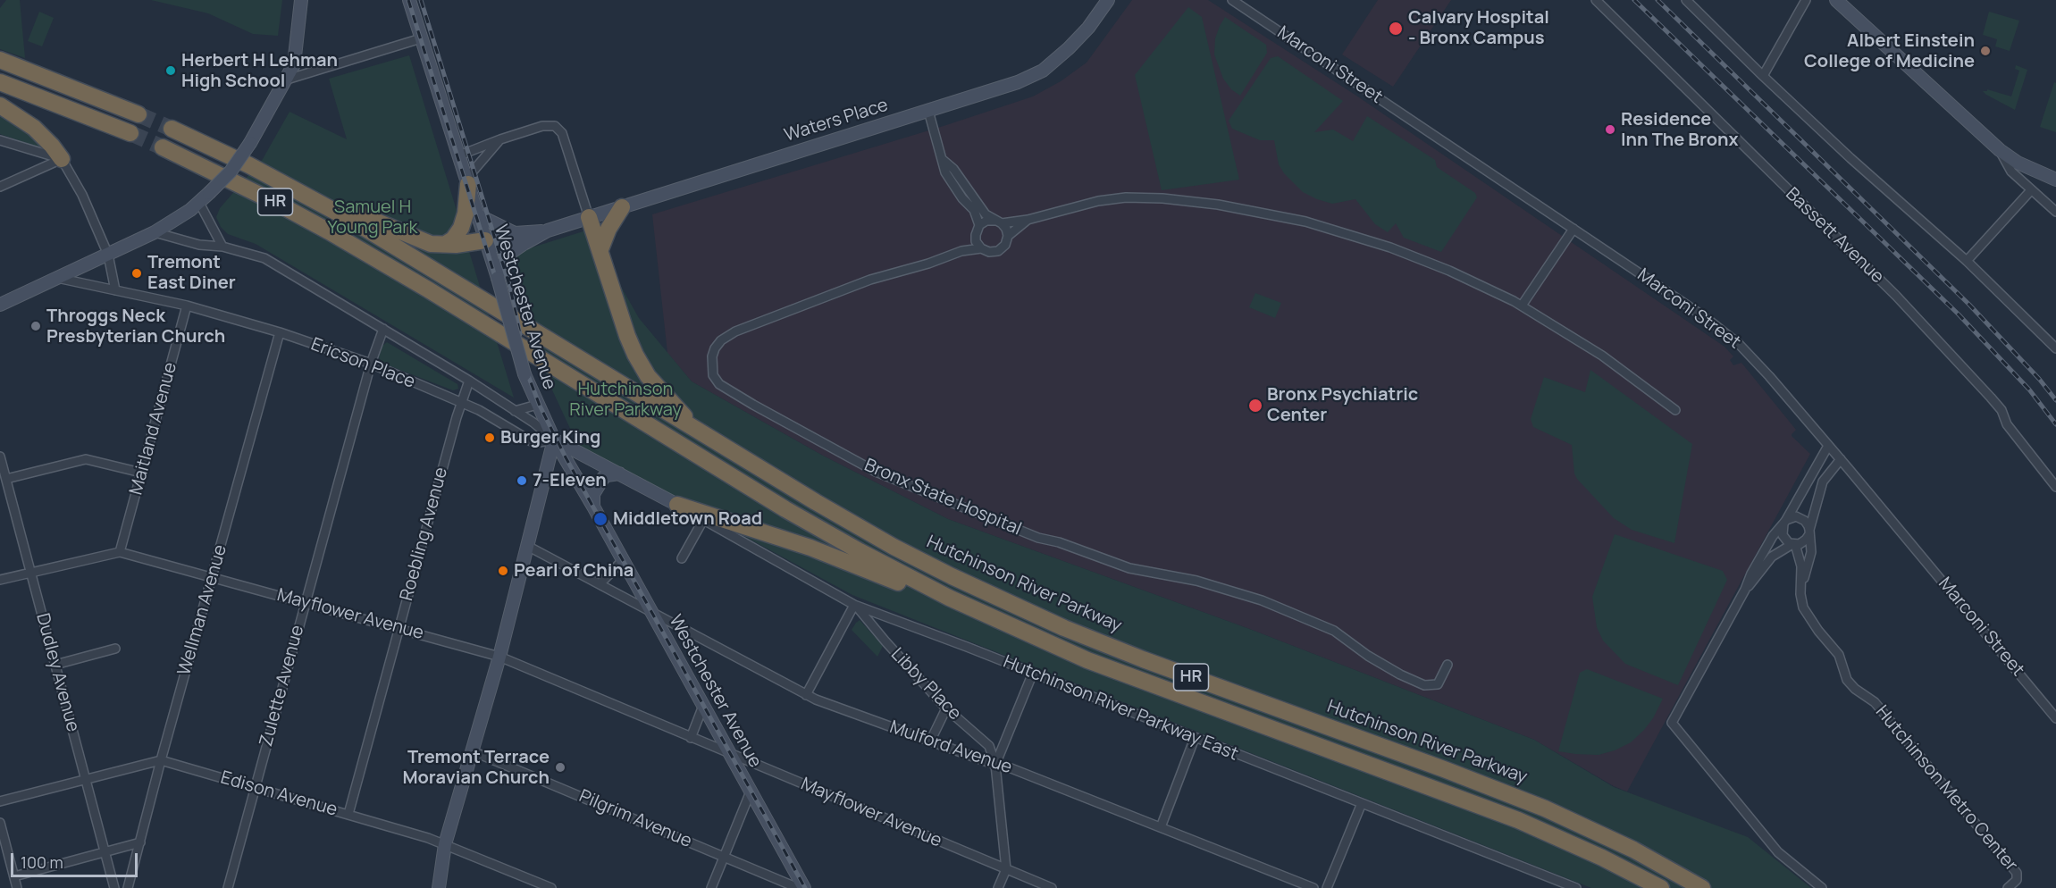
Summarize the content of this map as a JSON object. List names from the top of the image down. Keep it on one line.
{"streets":{"highway":["HR","Hutchinson River Parkway"],"main road":["Waters Place","Westchester Avenue"],"street":["Marconi Street","Bassett Avenue","Ericson Place","Maitland Avenue","Bronx State Hospital","Roebling Avenue","Wellman Avenue","Mayflower Avenue","Dudley Avenue","Libby Place","Zulette Avenue","Hutchinson River Parkway East","Mulford Avenue","Hutchinson Metro Center","Edison Avenue","Pilgrim Avenue"]},"crossings":[["Marconi Street","Hutchinson Metro Center"],["Waters Place","Westchester Avenue"],["Westchester Avenue","Ericson Place"],["Westchester Avenue","Mayflower Avenue"],["Westchester Avenue","Mulford Avenue"],["Ericson Place","Maitland Avenue"],["Ericson Place","Roebling Avenue"],["Ericson Place","Wellman Avenue"],["Ericson Place","Zulette Avenue"],["Maitland Avenue","Mayflower Avenue"],["Roebling Avenue","Mayflower Avenue"],["Roebling Avenue","Edison Avenue"],["Wellman Avenue","Mayflower Avenue"],["Wellman Avenue","Edison Avenue"],["Mayflower Avenue","Dudley Avenue"],["Mayflower Avenue","Zulette Avenue"],["Libby Place","Hutchinson River Parkway East"],["Libby Place","Mulford Avenue"],["Zulette Avenue","Edison Avenue"]],"parks":["Samuel H Young Park","Hutchinson River Parkway"],"places":["Calvary Hospital - Bronx Campus","Albert Einstein College of Medicine","Herbert H Lehman High School","Residence Inn The Bronx","Tremont East Diner","Throggs Neck Presbyterian Church","Bronx Psychiatric Center","Burger King","7-Eleven","Middletown Road","Pearl of China","Tremont Terrace Moravian Church"],"scale_bar":"100 m"}
